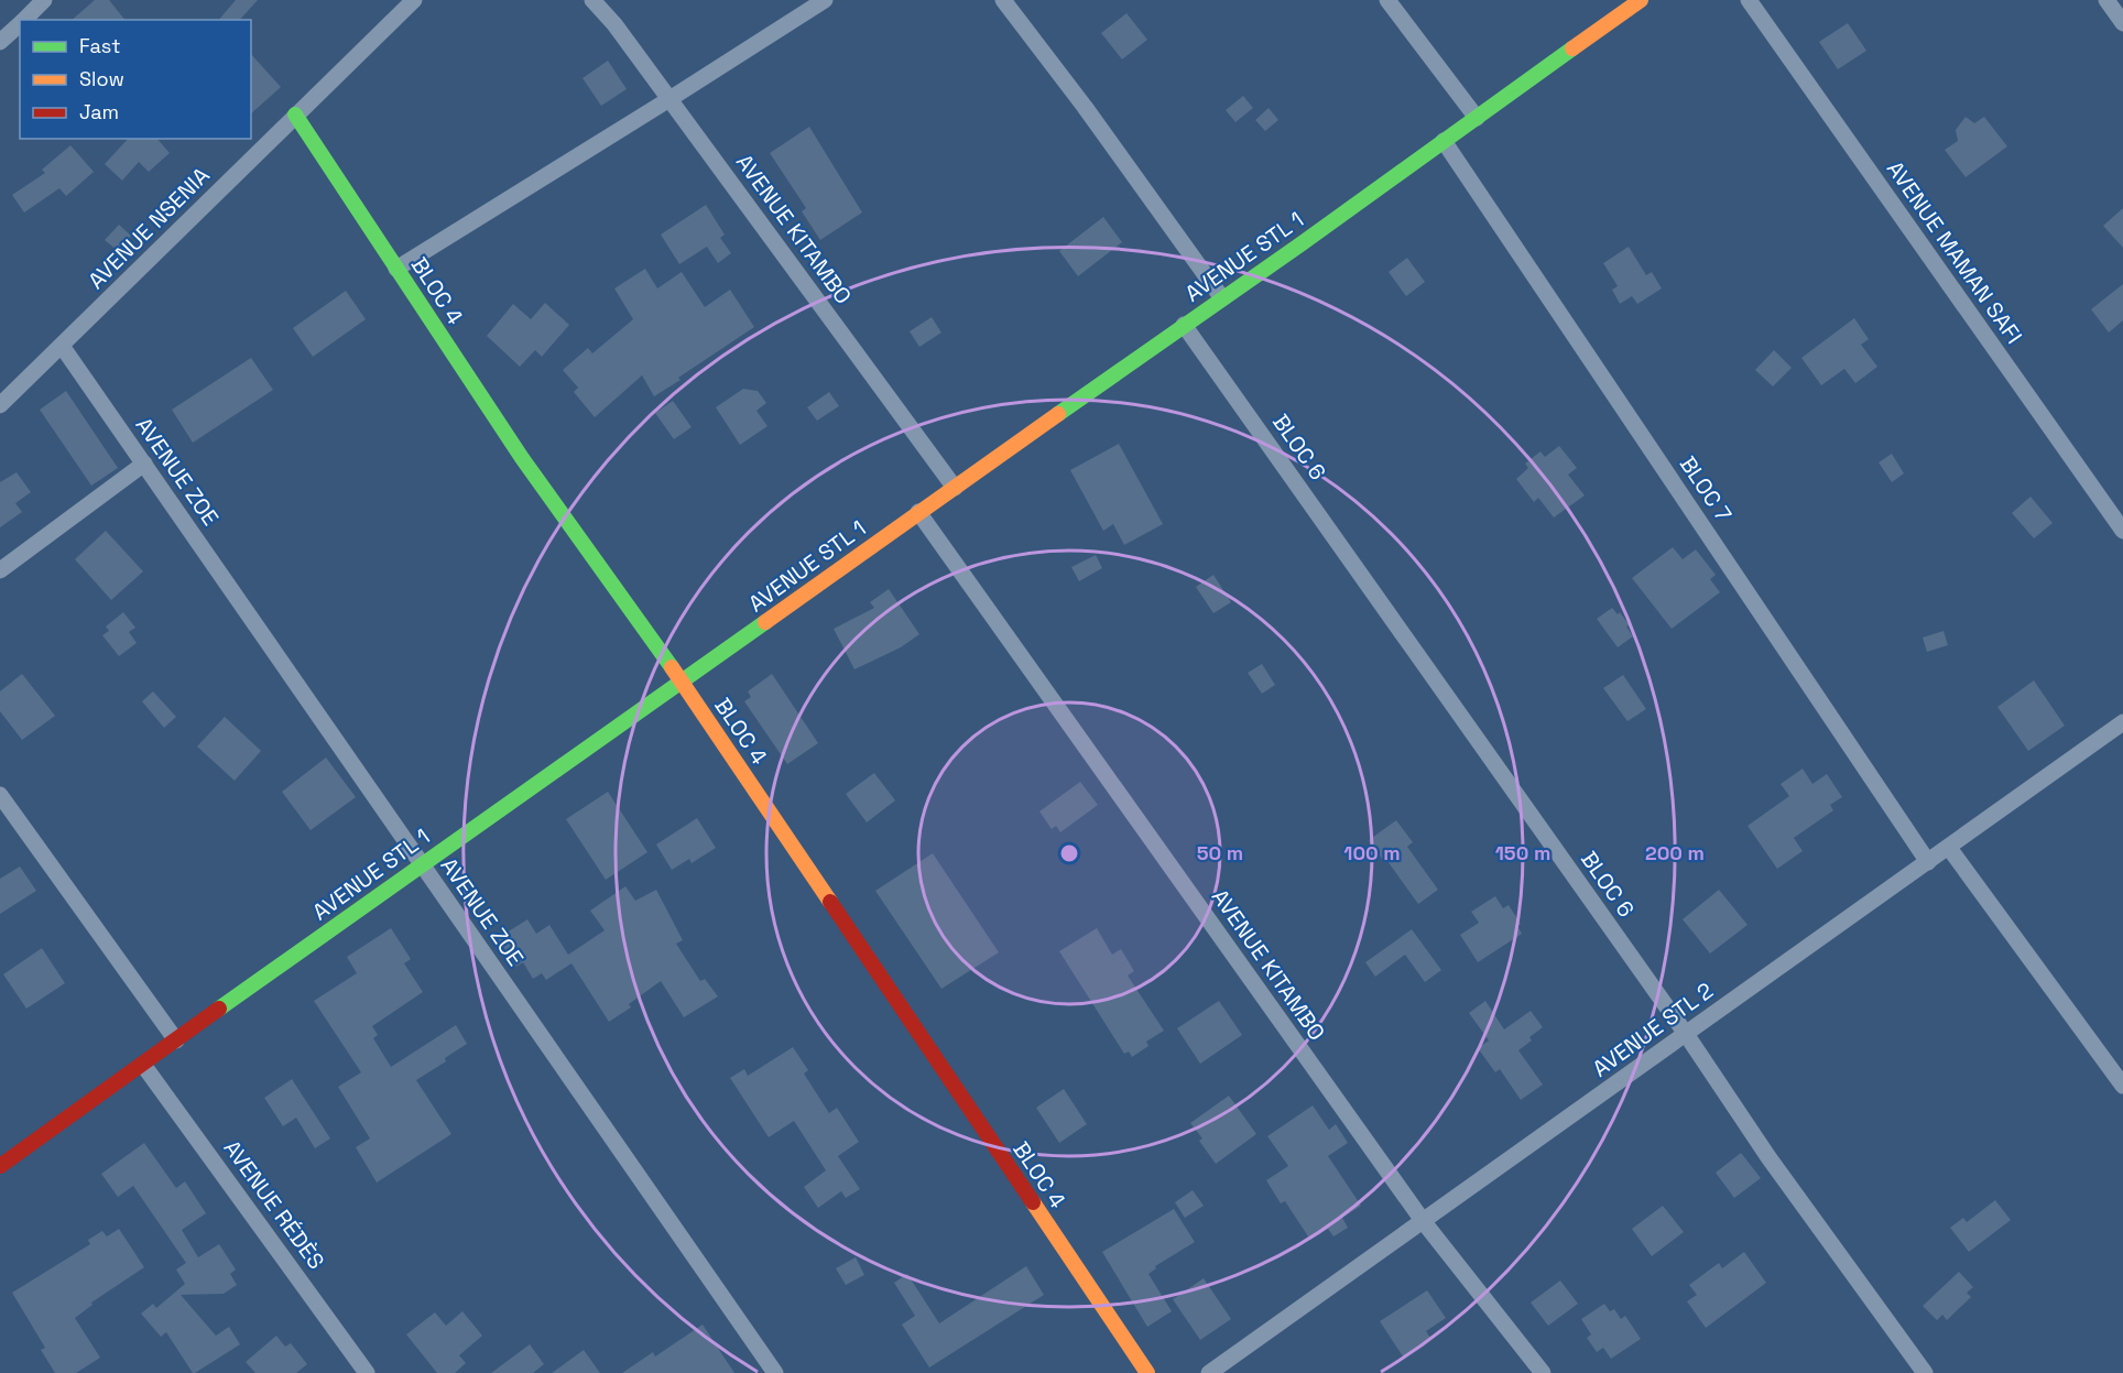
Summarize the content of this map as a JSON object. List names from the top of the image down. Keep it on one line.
{"streets":{"street":["AVENUE NSENIA","AVENUE KITAMBO","AVENUE MAMAN SAFI","AVENUE STL 1","BLOC 4","BLOC 6","AVENUE ZOE","BLOC 7","AVENUE STL 2","AVENUE RÉDÈS"]},"crossings":[["AVENUE NSENIA","BLOC 4"],["AVENUE NSENIA","AVENUE ZOE"],["AVENUE KITAMBO","AVENUE STL 1"],["AVENUE KITAMBO","AVENUE STL 2"],["AVENUE STL 1","BLOC 4"],["AVENUE STL 1","BLOC 6"],["AVENUE STL 1","AVENUE ZOE"],["AVENUE STL 1","BLOC 7"],["AVENUE STL 1","AVENUE RÉDÈS"],["BLOC 6","AVENUE STL 2"],["BLOC 7","AVENUE STL 2"]],"legend":["Fast","Slow","Jam"],"rings":["50 m","100 m","150 m","200 m"]}
